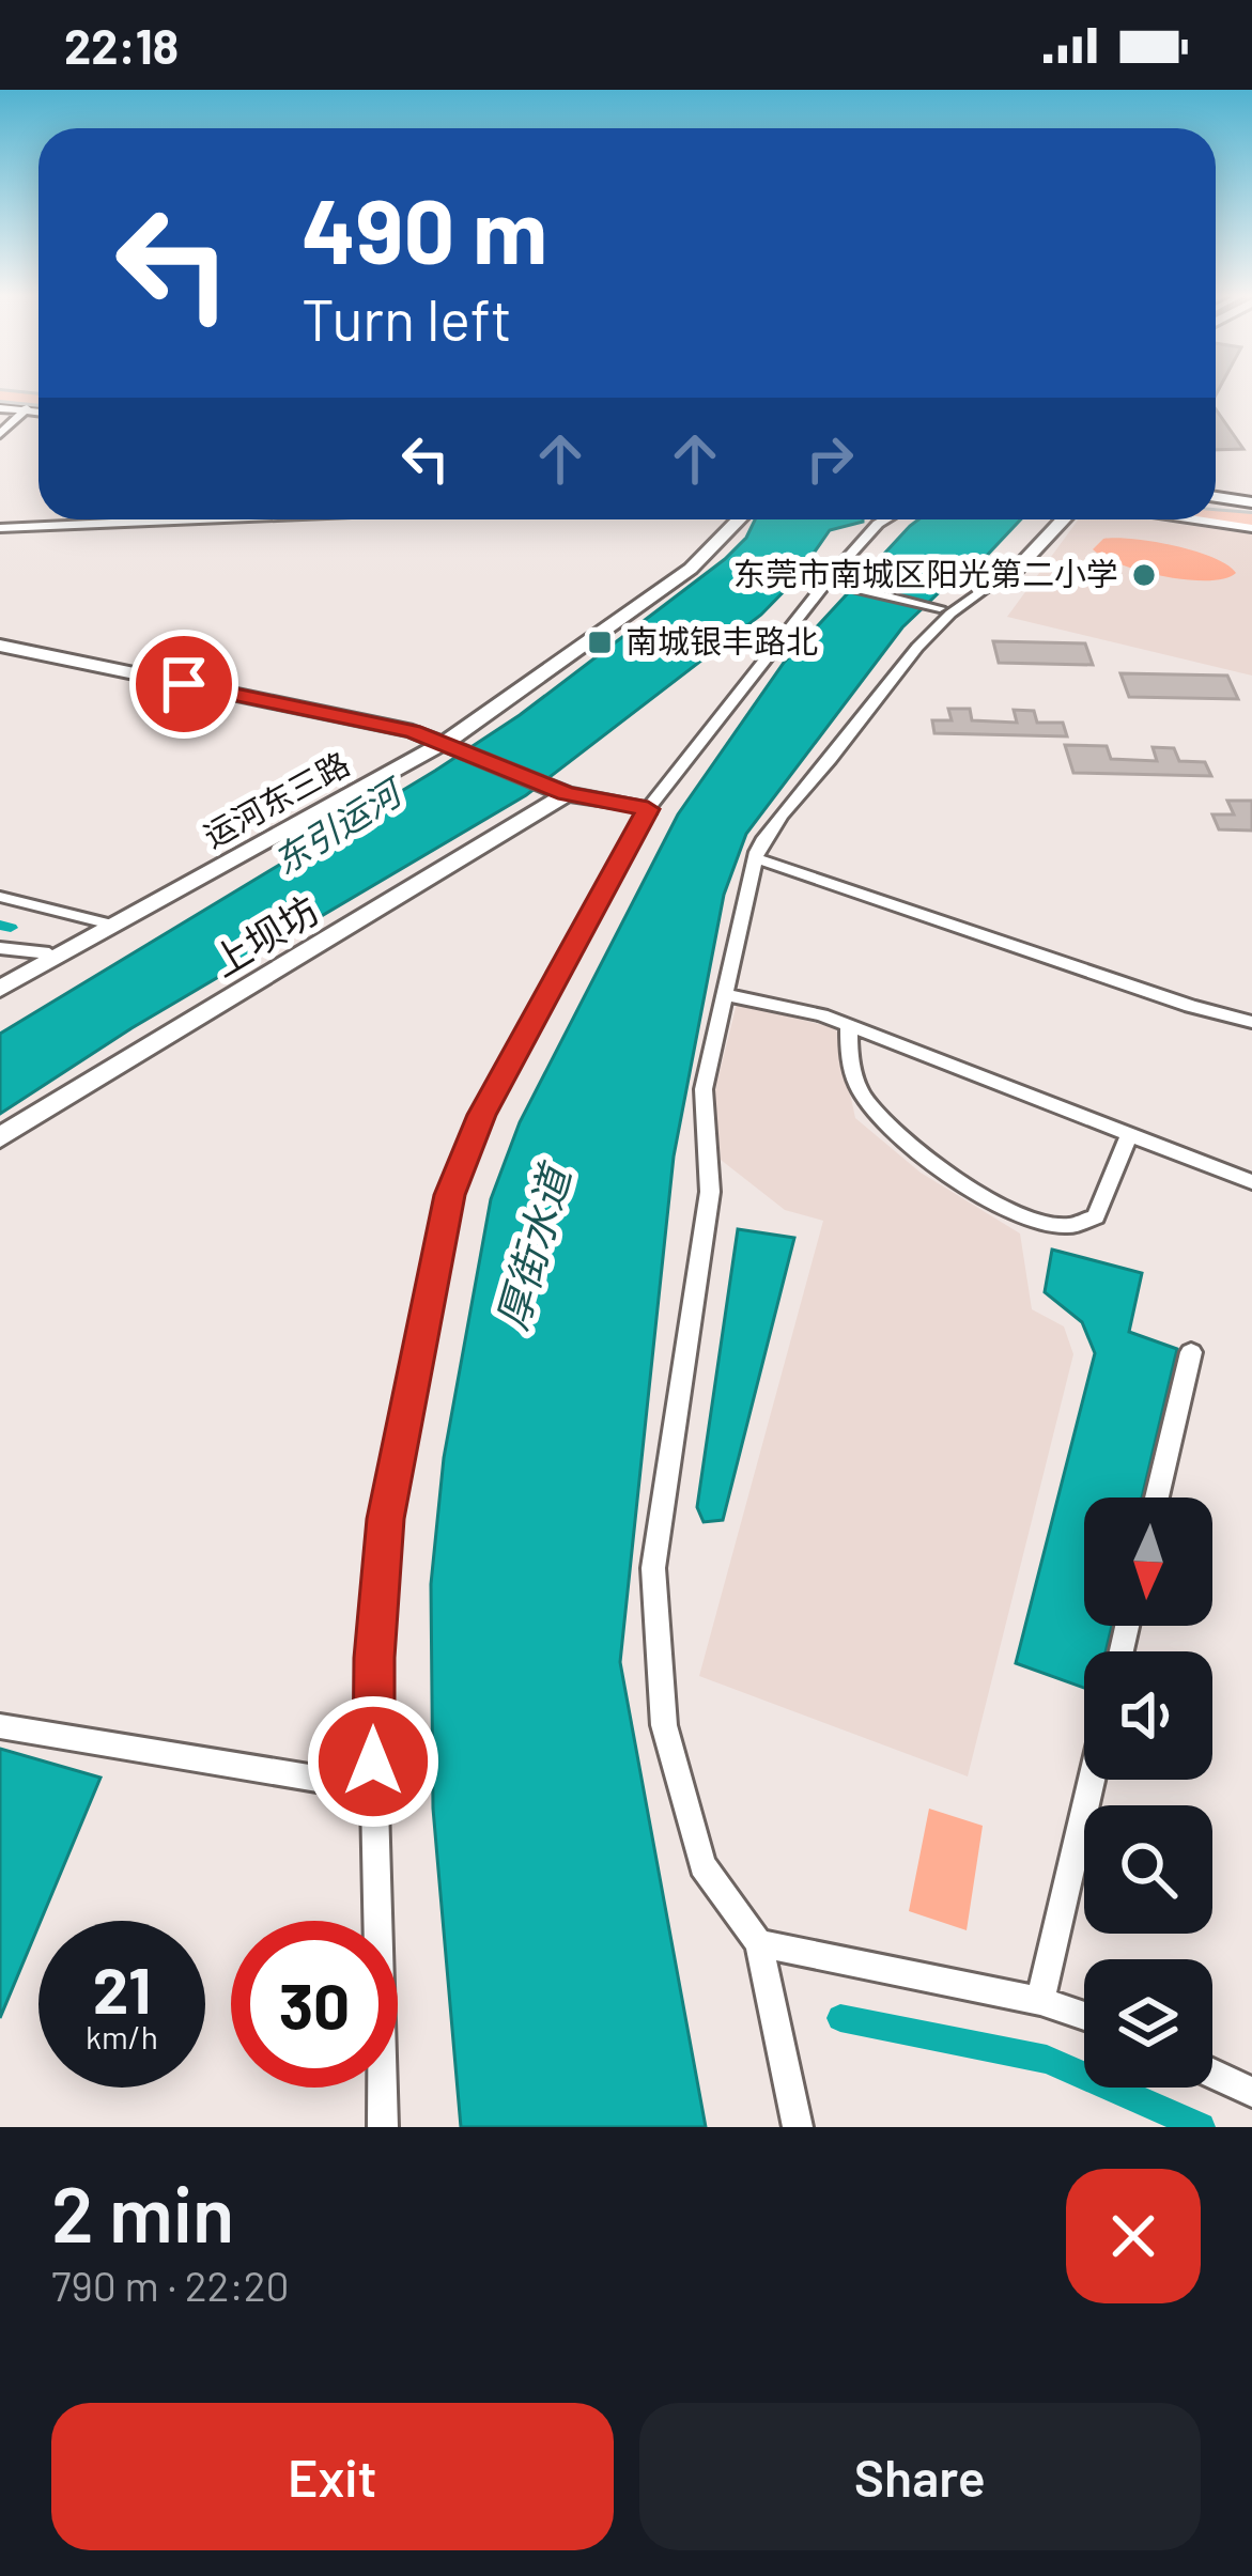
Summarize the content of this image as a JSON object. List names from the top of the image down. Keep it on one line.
{"streets":{"street":["运河东三路","上坝坊"]},"water":["东引运河","厚街水道"],"places":{"other":["东莞市南城区阳光第二小学"],"transit":["南城银丰路北"]},"north":"bottom","page":{"status":"22:18","turn":["490 m","Turn left"],"speed":"21 km/h","limit":"30","heading":["2 min","790 m · 22:20"],"buttons":["Exit","Share"]}}
